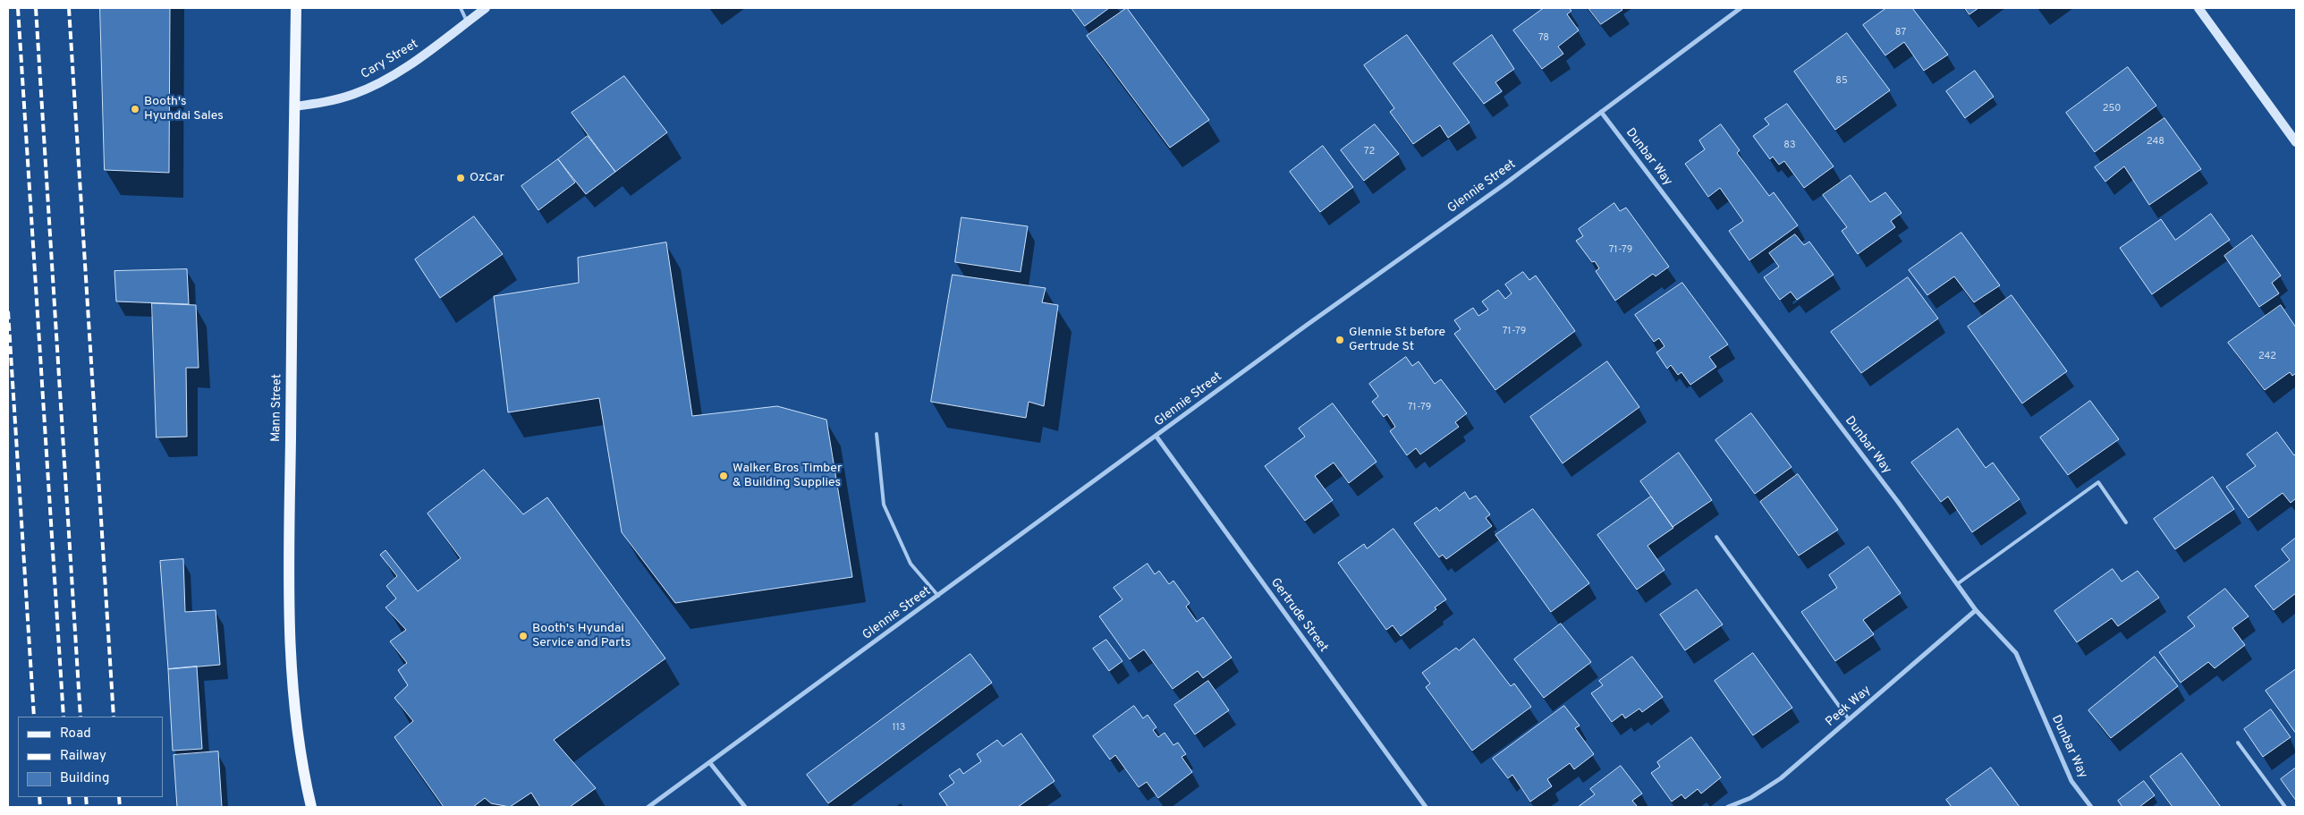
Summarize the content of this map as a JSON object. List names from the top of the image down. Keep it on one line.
{"streets":{"main road":["Mann Street"],"street":["Cary Street","Dunbar Way","Glennie Street","Gertrude Street","Peek Way"]},"crossings":[["Cary Street","Mann Street"],["Dunbar Way","Glennie Street"],["Dunbar Way","Peek Way"],["Glennie Street","Gertrude Street"]],"places":["Booth's Hyundai Sales","OzCar","Glennie St before Gertrude St","Walker Bros Timber & Building Supplies","Booth's Hyundai Service and Parts"],"house_numbers":["87","78","85","250","248","83","72","71-79","71-79","242","71-79","113"],"legend":["Road","Railway","Building"]}
